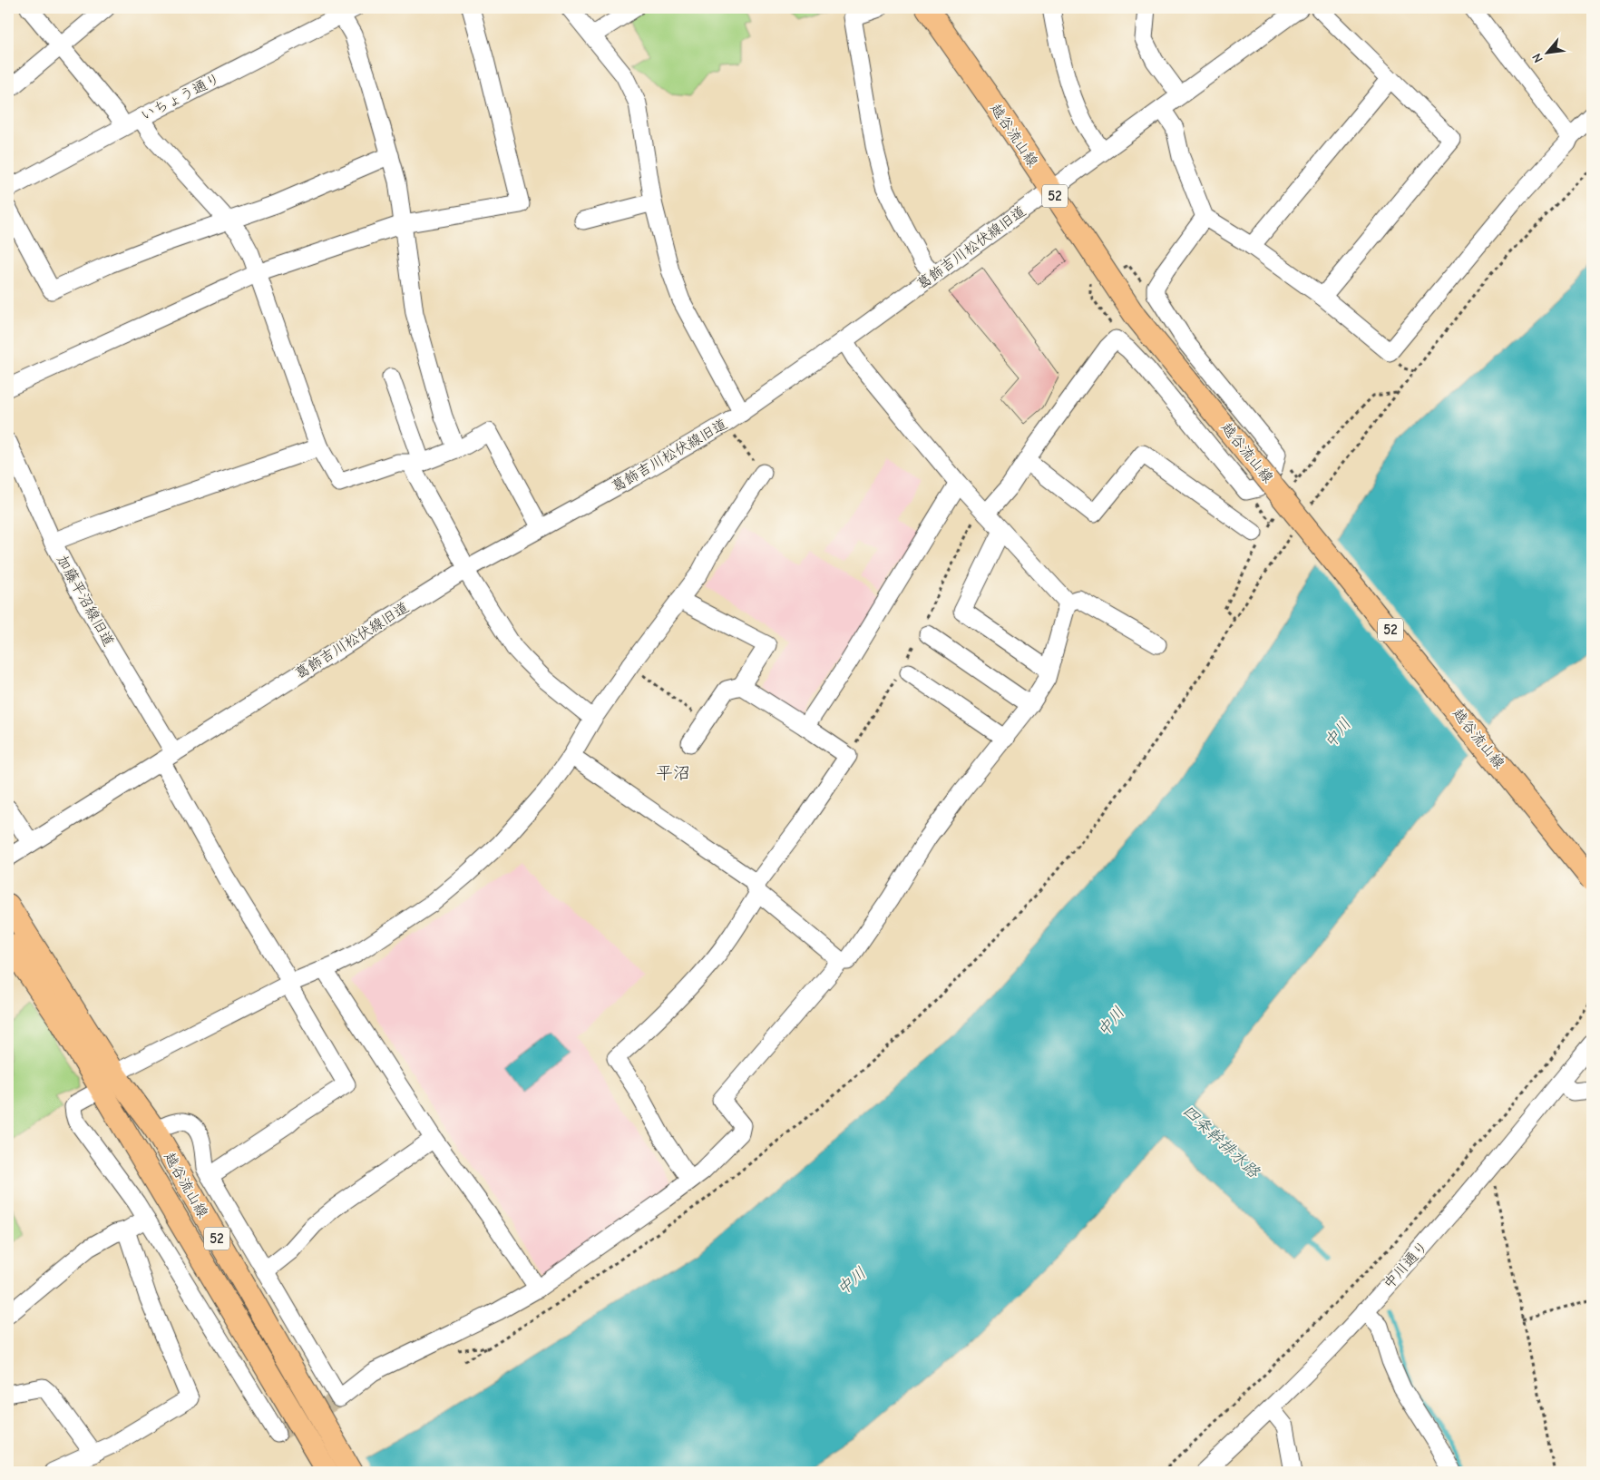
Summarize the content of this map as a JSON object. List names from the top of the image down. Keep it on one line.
{"streets":{"main road":["越谷流山線","52"],"street":["いちょう通り","葛飾吉川松伏線旧道","加藤平沼線旧道","中川通り"]},"crossings":[["越谷流山線","葛飾吉川松伏線旧道"],["葛飾吉川松伏線旧道","加藤平沼線旧道"]],"districts":["平沼"],"water":["中川","四条幹排水路"],"north":"bottom left"}
